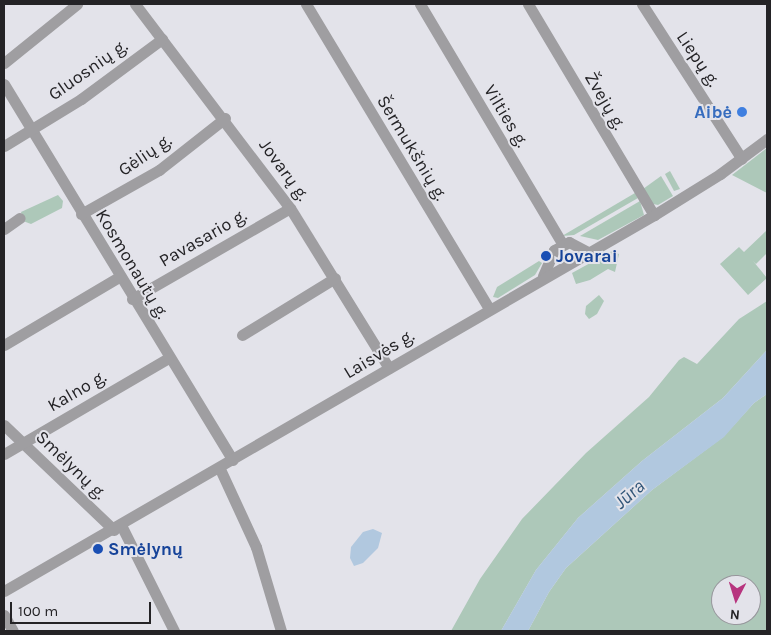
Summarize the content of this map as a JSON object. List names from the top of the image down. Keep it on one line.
{"streets":{"street":["Liepų g.","Gluosnių g.","Žvejų g.","Vilties g.","Šermukšnių g.","Gėlių g.","Jovarų g.","Pavasario g.","Kosmonautų g.","Laisvės g.","Kalno g.","Smėlynų g."]},"crossings":[["Liepų g.","Laisvės g."],["Gluosnių g.","Jovarų g."],["Gluosnių g.","Kosmonautų g."],["Žvejų g.","Laisvės g."],["Šermukšnių g.","Laisvės g."],["Gėlių g.","Jovarų g."],["Gėlių g.","Kosmonautų g."],["Jovarų g.","Pavasario g."],["Jovarų g.","Laisvės g."],["Pavasario g.","Kosmonautų g."],["Kosmonautų g.","Laisvės g."],["Kosmonautų g.","Kalno g."],["Laisvės g.","Smėlynų g."],["Kalno g.","Smėlynų g."]],"water":["Jūra"],"places":["Aibė","Jovarai","Smėlynų"],"scale_bar":"100 m","north":"bottom"}
